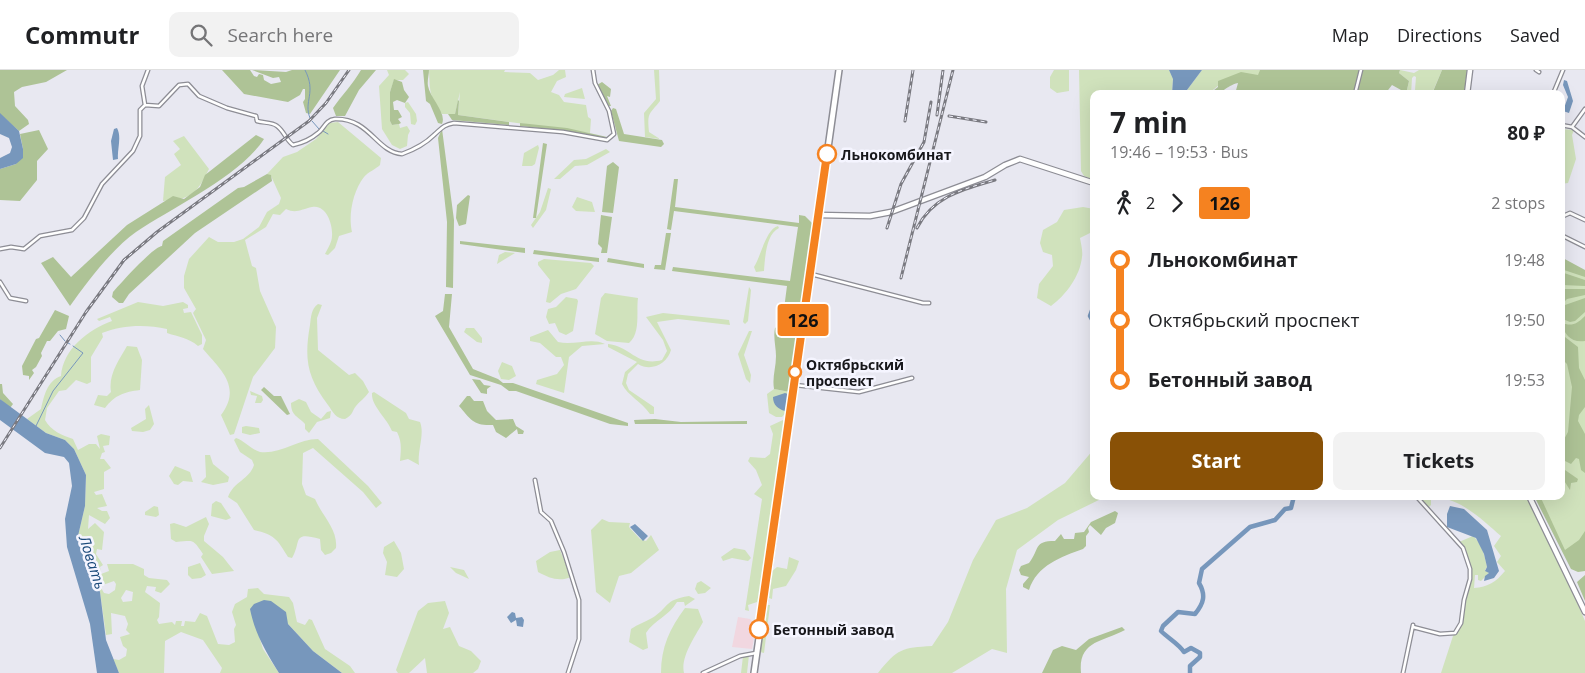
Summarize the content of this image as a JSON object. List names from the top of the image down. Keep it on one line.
{"water":["Ловать"],"places":["Льнокомбинат","Октябрьский проспект","Бетонный завод"],"lines":["bus line 126"],"page":{"header":"Commutr","search":"Search here","nav":["Map","Directions","Saved"],"on_map":"126","heading":["7 min","19:46 – 19:53 · Bus","80 ₽"],"legs":["2","126","2 stops"],"list":[{"name":"Льнокомбинат","value":"19:48"},{"name":"Октябрьский проспект","value":"19:50"},{"name":"Бетонный завод","value":"19:53"}],"buttons":["Start","Tickets"]}}
